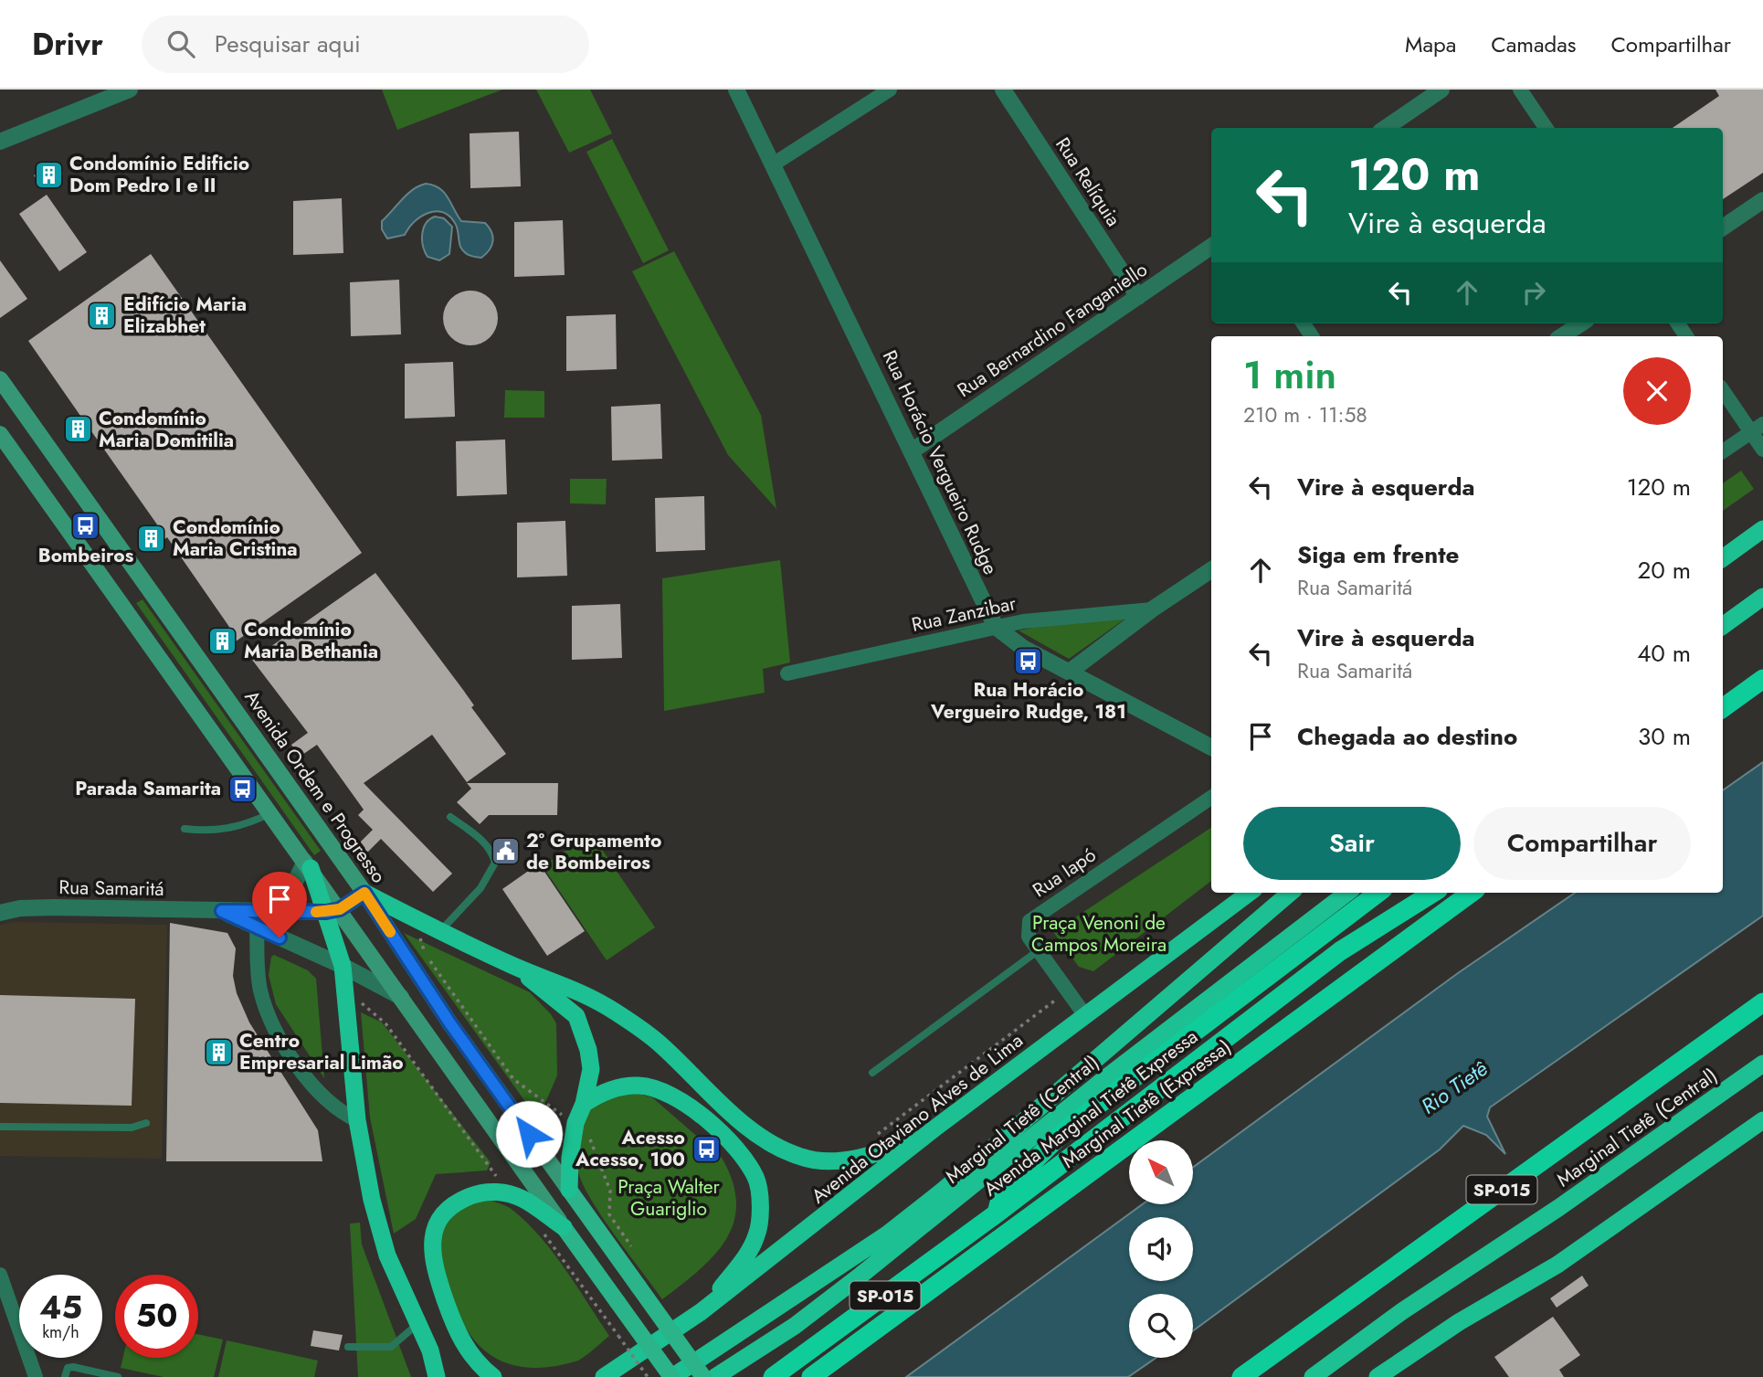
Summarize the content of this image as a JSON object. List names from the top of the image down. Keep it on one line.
{"streets":{"highway":["Marginal Tietê (Expressa)","Avenida Marginal Tietê Expressa","Avenida Otaviano Alves de Lima","Marginal Tietê (Central)","SP-015"],"main road":["Avenida Ordem e Progresso"],"street":["Rua Relíquia","Rua Bernardino Fanganiello","Rua Horácio Vergueiro Rudge","Rua Zanzibar","Rua Iapó","Rua Samaritá"]},"crossings":[["Rua Relíquia","Rua Bernardino Fanganiello"],["Rua Bernardino Fanganiello","Rua Horácio Vergueiro Rudge"],["Rua Horácio Vergueiro Rudge","Rua Zanzibar"],["Rua Iapó","Avenida Otaviano Alves de Lima"]],"water":["Rio Tietê"],"parks":["Praça Venoni de Campos Moreira","Praça Walter Guariglio"],"places":{"building":["Condomínio Edificio Dom Pedro I e II","Edifício Maria Elizabhet","Condomínio Maria Domitilia","Condomínio Maria Cristina","Condomínio Maria Bethania","Centro Empresarial Limão"],"bus stop":["Bombeiros","Rua Horácio Vergueiro Rudge, 181","Parada Samarita","Acesso Acesso, 100"],"public building":["2º Grupamento de Bombeiros"]},"north":"top left","page":{"header":"Drivr","search":"Pesquisar aqui","nav":["Mapa","Camadas","Compartilhar"],"turn":["120 m","Vire à esquerda"],"heading":["1 min","210 m · 11:58"],"list":[{"name":"Vire à esquerda","value":"120 m"},{"name":"Siga em frente","note":"Rua Samaritá","value":"20 m"},{"name":"Vire à esquerda","note":"Rua Samaritá","value":"40 m"},{"name":"Chegada ao destino","value":"30 m"}],"buttons":["Sair","Compartilhar"],"speed":"45 km/h","limit":"50"}}
